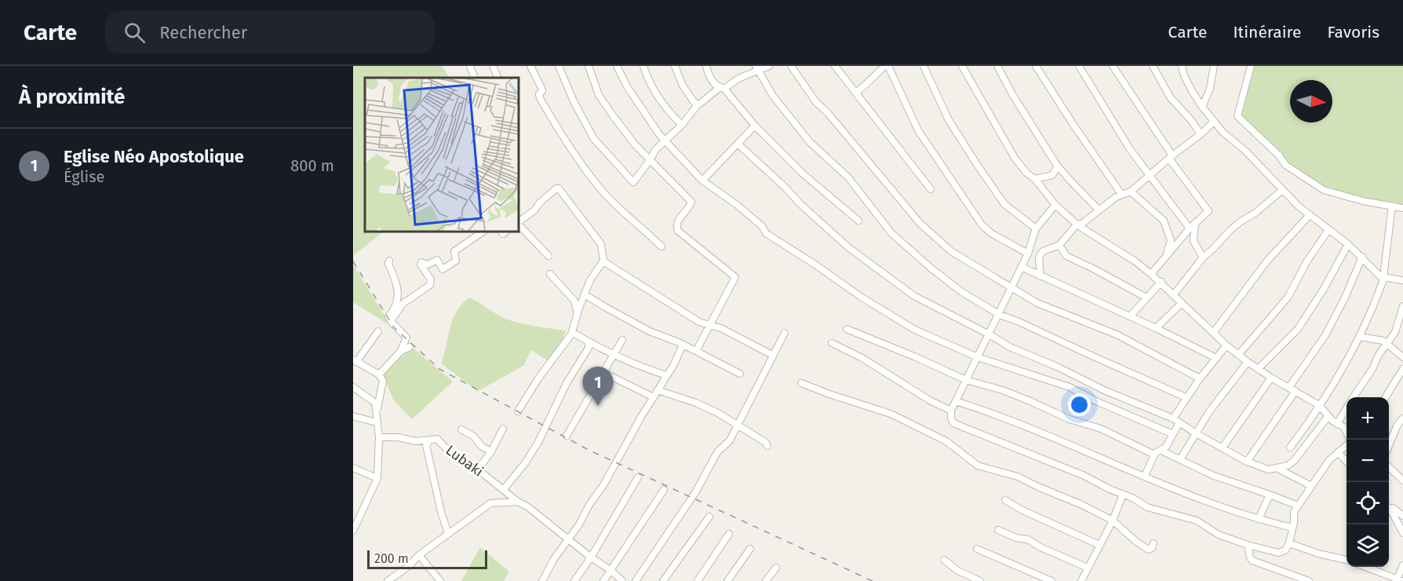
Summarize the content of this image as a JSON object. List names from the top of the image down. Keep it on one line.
{"streets":{"street":["Lubaki"]},"scale_bar":"200 m","north":"right","page":{"header":"Carte","search":"Rechercher","nav":["Carte","Itinéraire","Favoris"],"heading":"À proximité","list":[{"mark":"1","name":"Eglise Néo Apostolique","note":"Église","value":"800 m"}],"pins":"1","map_buttons":["+","−"],"scale":"200 m"}}
